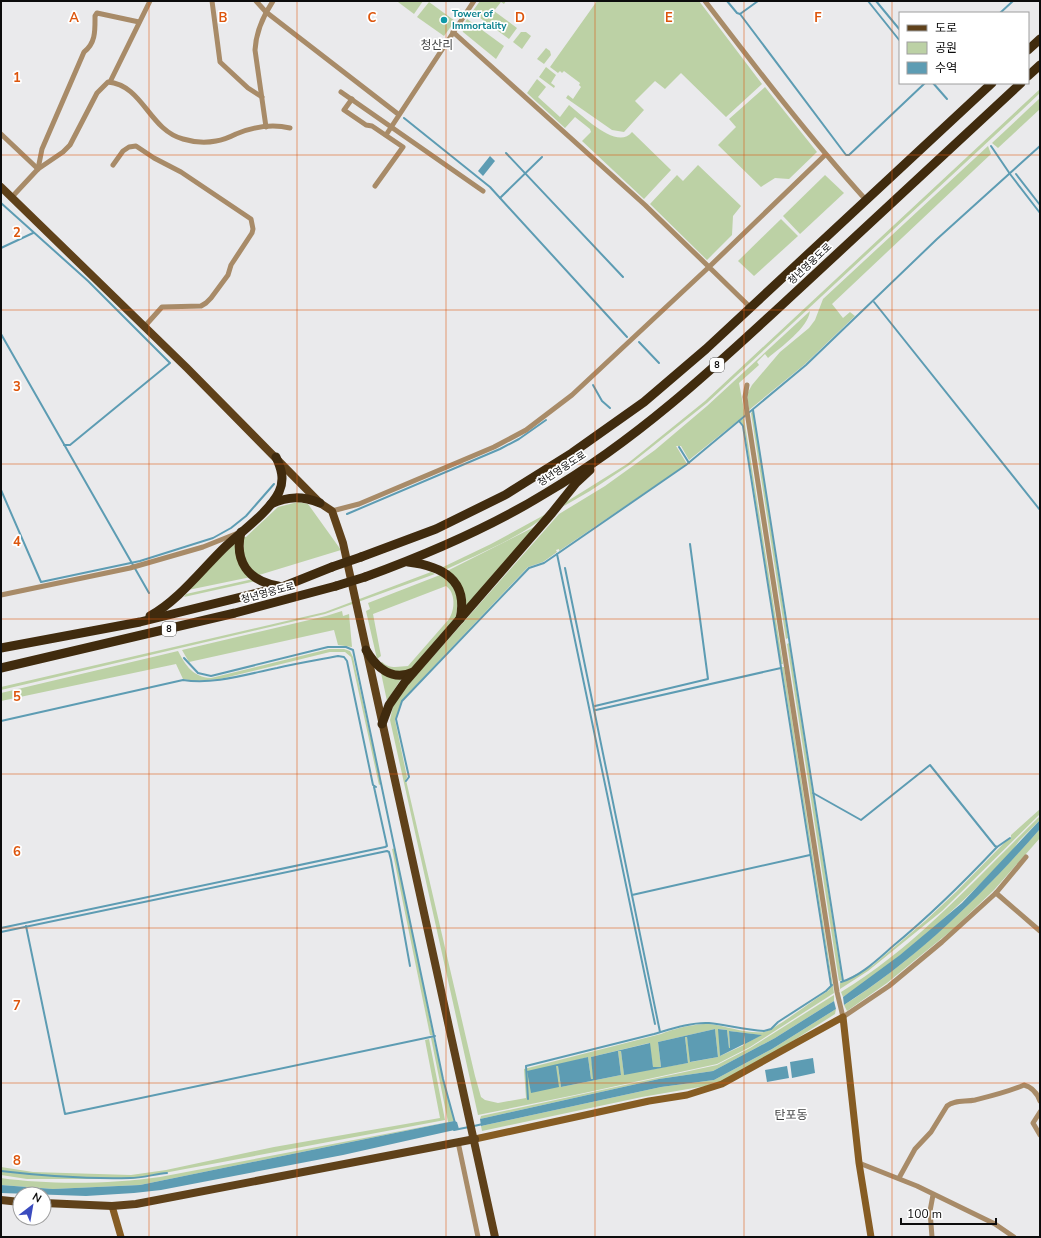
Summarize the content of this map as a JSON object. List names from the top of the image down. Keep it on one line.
{"streets":{"highway":["청년영웅도로","8"]},"districts":["청산리","탄포동"],"places":["Tower of Immortality"],"legend":["도로","공원","수역"],"scale_bar":"100 m","north":"top right","grid":{"columns":["A","B","C","D","E","F"],"rows":["1","2","3","4","5","6","7","8"]}}
